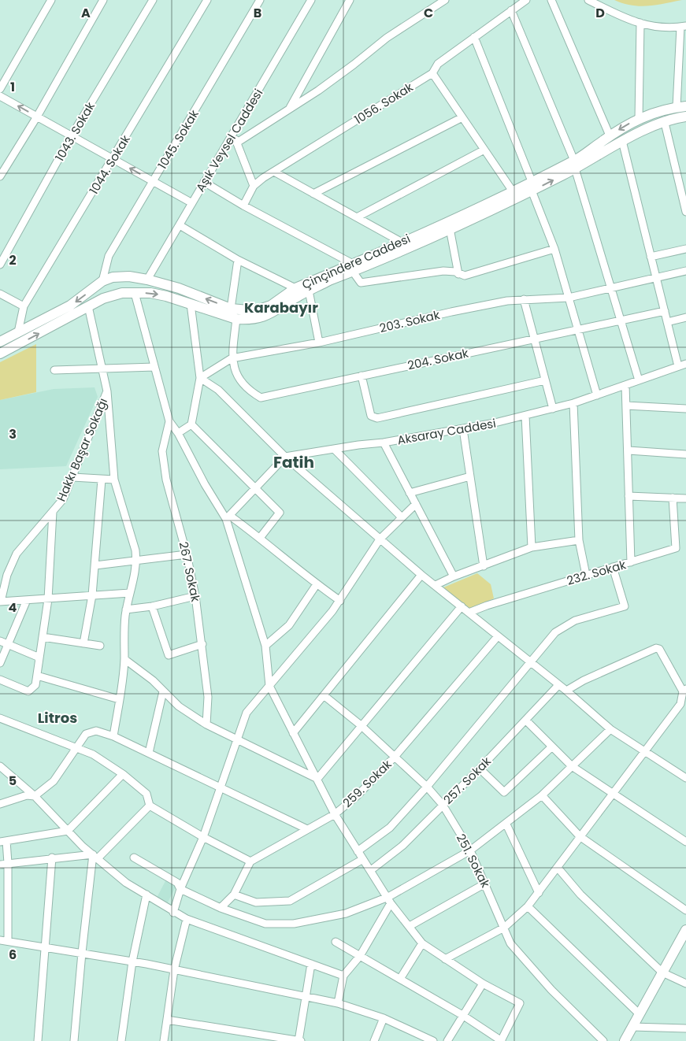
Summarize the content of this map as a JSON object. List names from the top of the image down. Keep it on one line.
{"streets":{"main road":["Çinçindere Caddesi"],"street":["1056. Sokak","1043. Sokak","1045. Sokak","Aşık Veysel Caddesi","1044. Sokak","203. Sokak","204. Sokak","Aksaray Caddesi","Hakkı Başar Sokağı","267. Sokak","232. Sokak","257. Sokak","259. Sokak","251. Sokak"]},"crossings":[["1045. Sokak","Çinçindere Caddesi"],["Aşık Veysel Caddesi","Çinçindere Caddesi"],["1044. Sokak","Çinçindere Caddesi"],["Çinçindere Caddesi","Hakkı Başar Sokağı"],["203. Sokak","204. Sokak"],["257. Sokak","251. Sokak"],["259. Sokak","251. Sokak"]],"districts":["Karabayır","Fatih","Litros"],"grid":{"columns":["A","B","C","D"],"rows":["1","2","3","4","5","6"]}}
